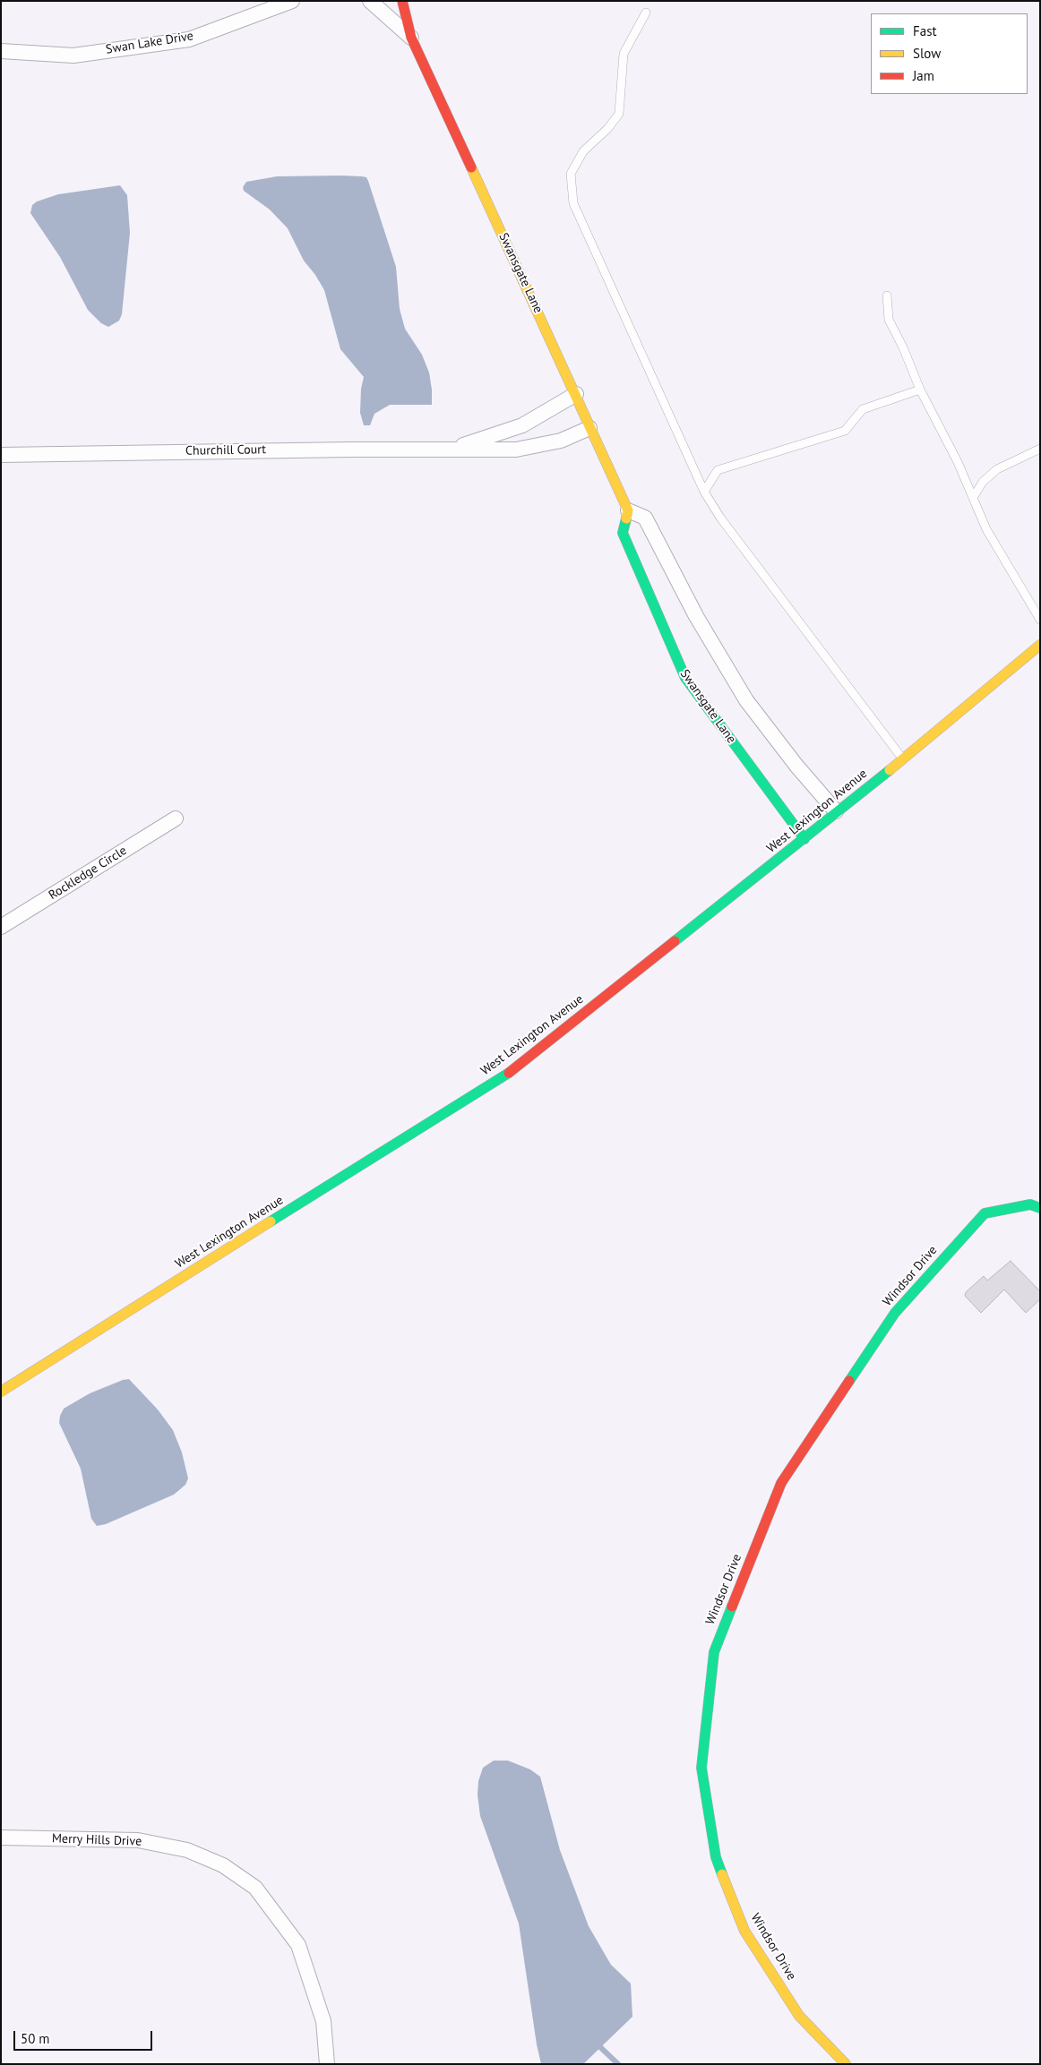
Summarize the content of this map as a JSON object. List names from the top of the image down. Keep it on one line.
{"streets":{"street":["Swan Lake Drive","Swansgate Lane","Churchill Court","West Lexington Avenue","Rockledge Circle","Windsor Drive","Merry Hills Drive"]},"crossings":[["Swansgate Lane","Churchill Court"],["Swansgate Lane","West Lexington Avenue"]],"legend":["Fast","Slow","Jam"],"scale_bar":"50 m"}
